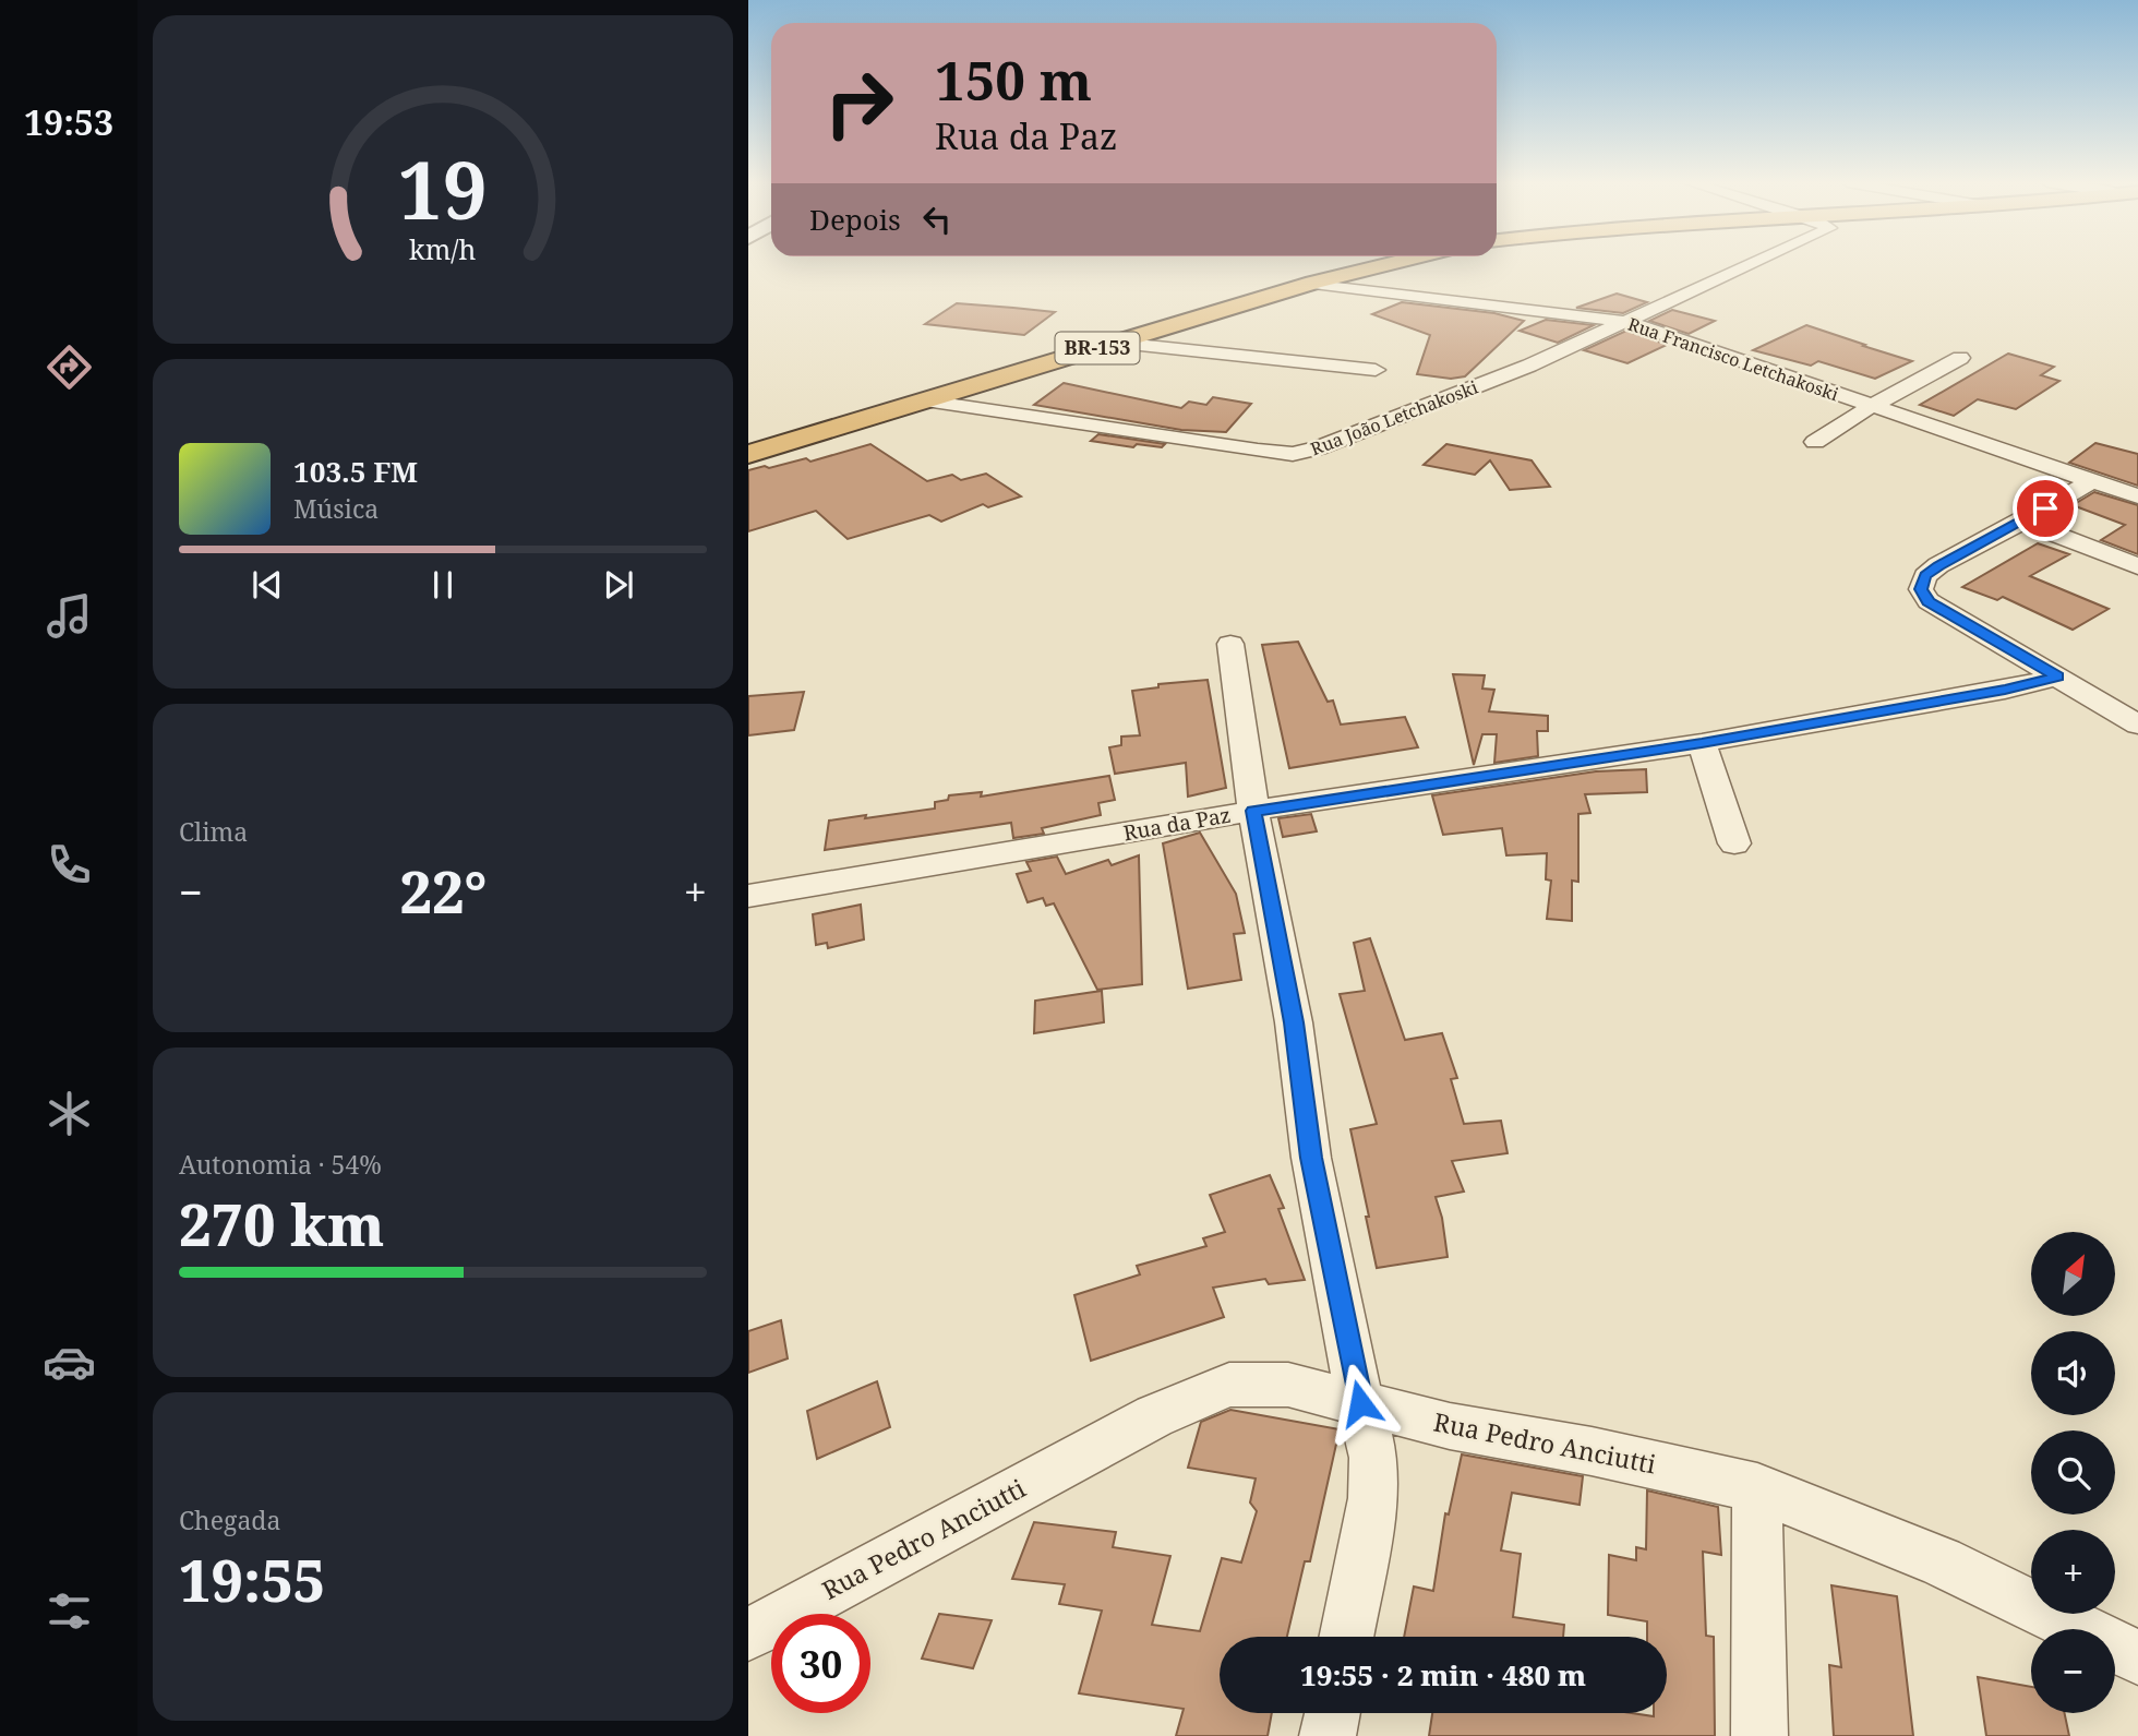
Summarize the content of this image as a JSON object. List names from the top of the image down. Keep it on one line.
{"streets":{"highway":["BR-153"],"street":["Rua Francisco Letchakoski","Rua João Letchakoski","Rua da Paz","Rua Pedro Anciutti"]},"crossings":[["BR-153","Rua Francisco Letchakoski"],["BR-153","Rua João Letchakoski"],["Rua Francisco Letchakoski","Rua João Letchakoski"]],"north":"top right","page":{"tabs":"19:53","turn":["150 m","Rua da Paz"],"then":"Depois","song":["103.5 FM","Música"],"tile":["Clima",["Autonomia · 54%","270 km"],["Chegada","19:55"]],"heat":["−","22°","+"],"map_buttons":["+","−"],"limit":"30","trip":"19:55 · 2 min · 480 m","gauge":["19","km/h"]}}
